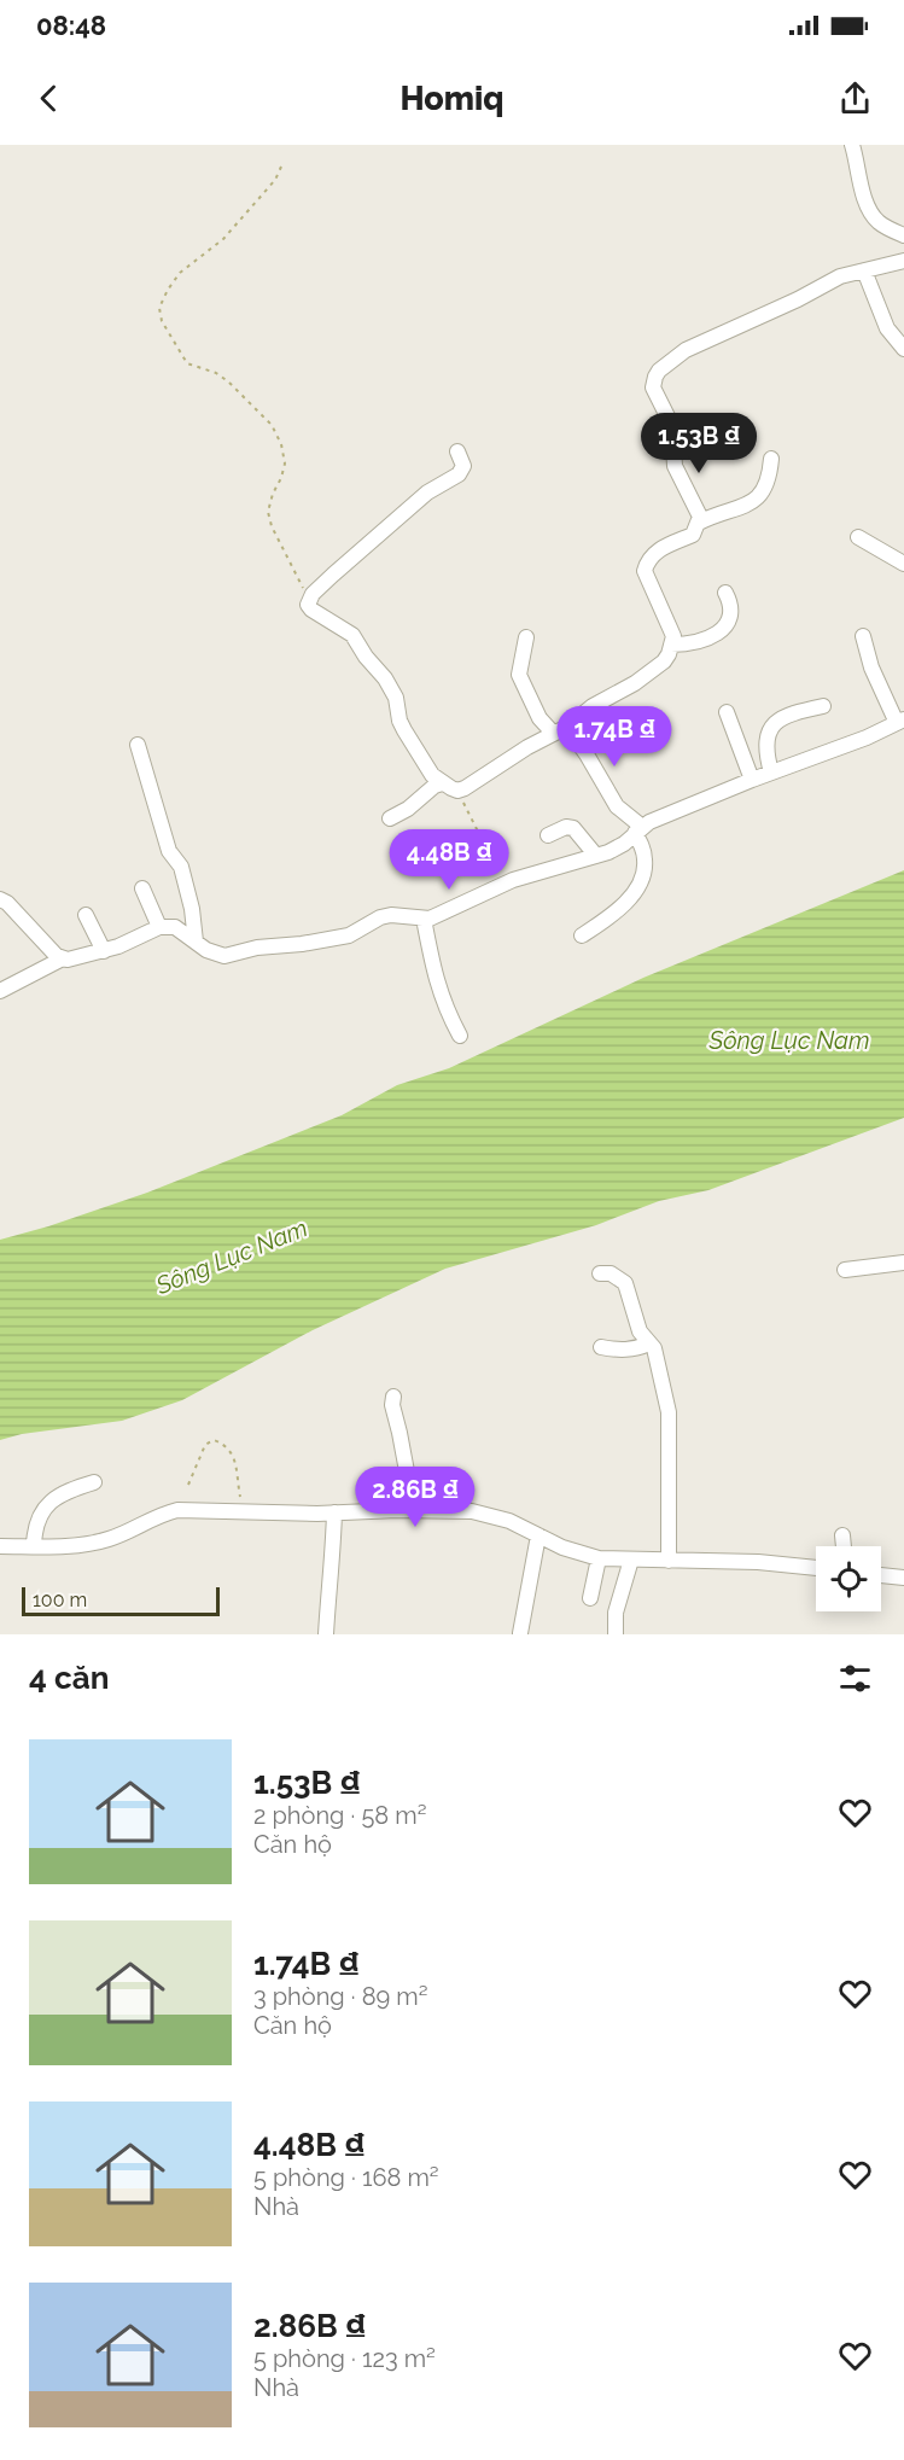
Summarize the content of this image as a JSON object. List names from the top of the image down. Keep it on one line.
{"water":["Sông Lục Nam"],"scale_bar":"100 m","page":{"status":"08:48","header":"Homiq","price":["1.53B ₫","1.74B ₫","4.48B ₫","2.86B ₫"],"scale":"100 m","heading":"4 căn","list":[{"name":"1.53B ₫","note":"2 phòng · 58 m² · Căn hộ"},{"name":"1.74B ₫","note":"3 phòng · 89 m² · Căn hộ"},{"name":"4.48B ₫","note":"5 phòng · 168 m² · Nhà"},{"name":"2.86B ₫","note":"5 phòng · 123 m² · Nhà"}]}}
